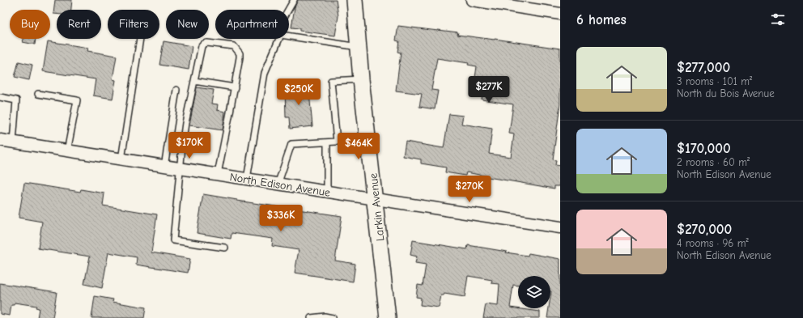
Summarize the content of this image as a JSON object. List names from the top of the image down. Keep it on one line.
{"streets":{"main road":["Larkin Avenue"],"street":["North Edison Avenue"]},"crossings":[["North Edison Avenue","Larkin Avenue"]],"page":{"heading":"6 homes","chip":["Buy","Rent","Filters","New","Apartment"],"list":[{"name":"$277,000","note":"3 rooms · 101 m² · North du Bois Avenue"},{"name":"$170,000","note":"2 rooms · 60 m² · North Edison Avenue"},{"name":"$270,000","note":"4 rooms · 96 m² · North Edison Avenue"}],"price":["$277K","$250K","$170K","$464K","$270K","$336K"]}}
